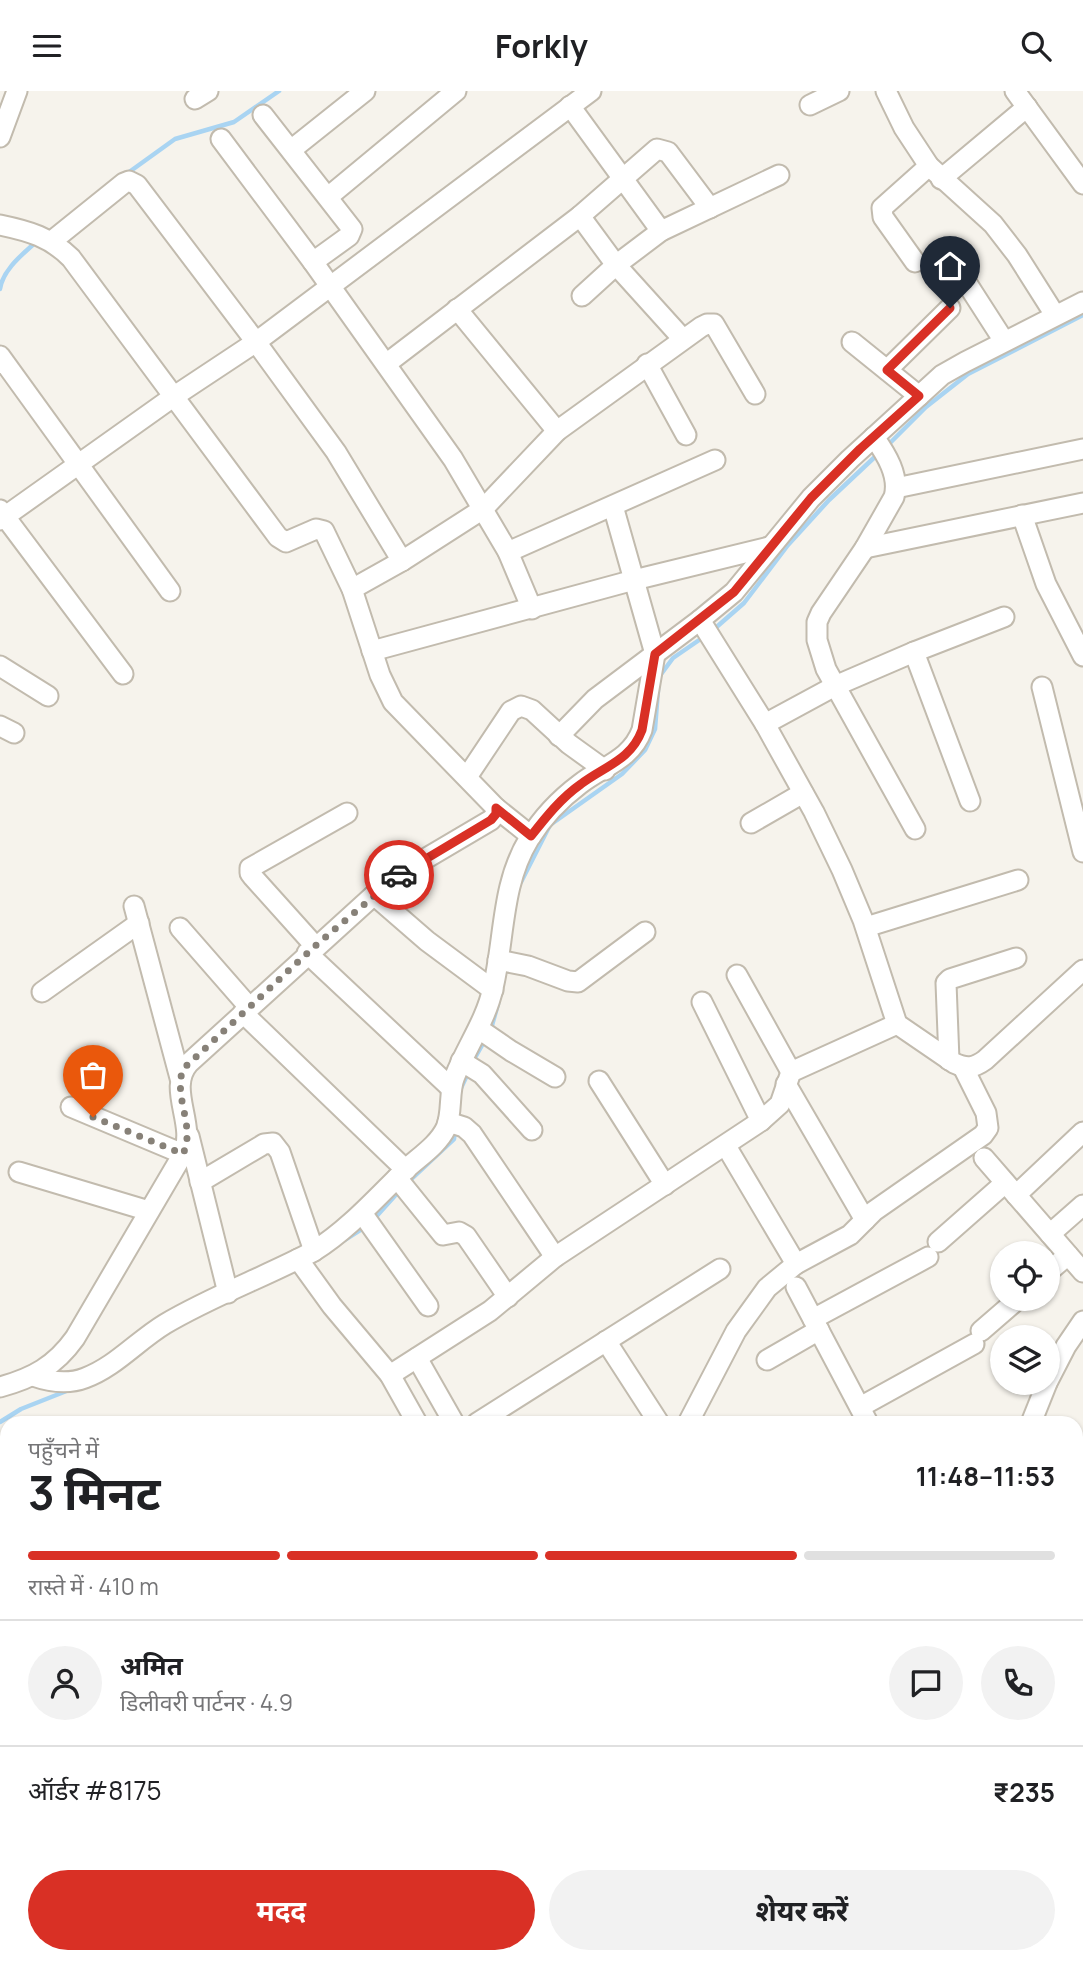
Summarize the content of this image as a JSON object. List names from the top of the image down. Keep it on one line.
{"page":{"header":"Forkly","heading":["3 मिनट","पहुँचने में","11:48–11:53"],"panel":["अमित","डिलीवरी पार्टनर · 4.9","ऑर्डर #8175","₹235"],"bar":"रास्ते में · 410 m","buttons":["मदद","शेयर करें"]}}
